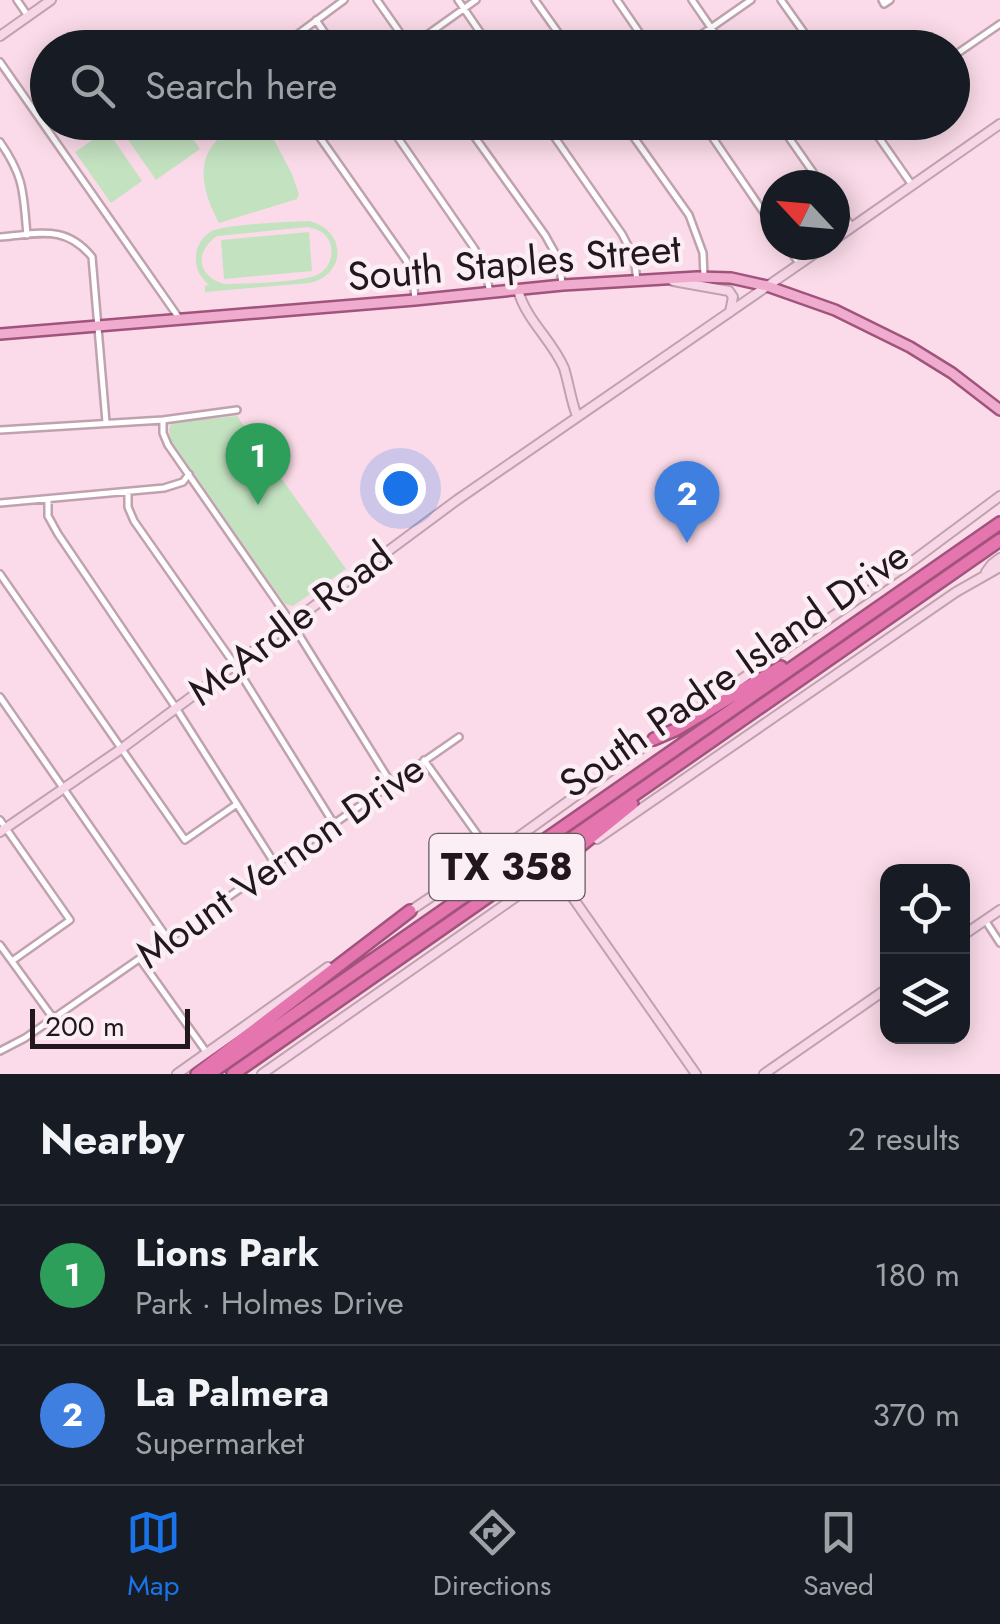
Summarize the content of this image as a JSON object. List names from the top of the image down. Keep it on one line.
{"streets":{"highway":["South Padre Island Drive","TX 358"],"main road":["South Staples Street","McArdle Road"],"street":["Mount Vernon Drive"]},"crossings":[["South Staples Street","McArdle Road"]],"scale_bar":"200 m","north":"top left","page":{"search":"Search here","pins":["1","2"],"scale":"200 m","heading":["Nearby","2 results"],"list":[{"mark":"1","name":"Lions Park","note":"Park · Holmes Drive","value":"180 m"},{"mark":"2","name":"La Palmera","note":"Supermarket","value":"370 m"}],"nav":["Map","Directions","Saved"]}}
